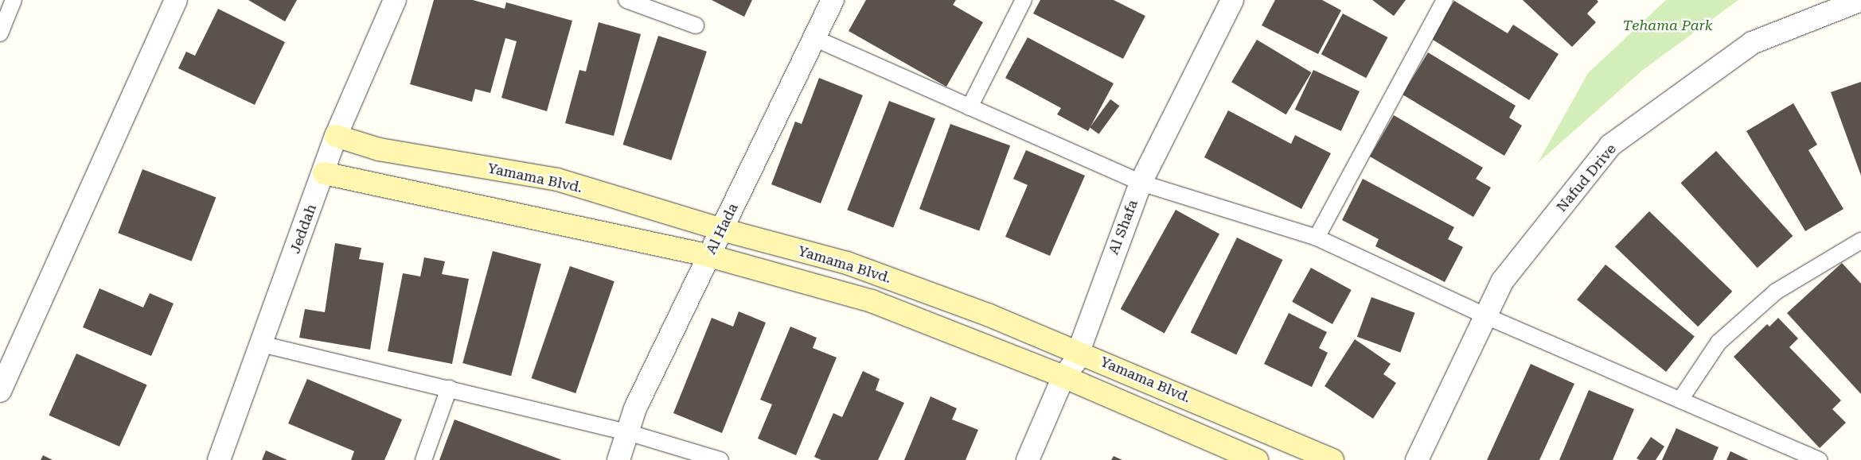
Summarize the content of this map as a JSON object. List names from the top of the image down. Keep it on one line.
{"streets":{"main road":["Yamama Blvd."],"street":["Nafud Drive","Al Shafa","Jeddah","Al Hada"]},"crossings":[["Yamama Blvd.","Al Shafa"],["Yamama Blvd.","Jeddah"],["Yamama Blvd.","Al Hada"]],"parks":["Tehama Park"]}
